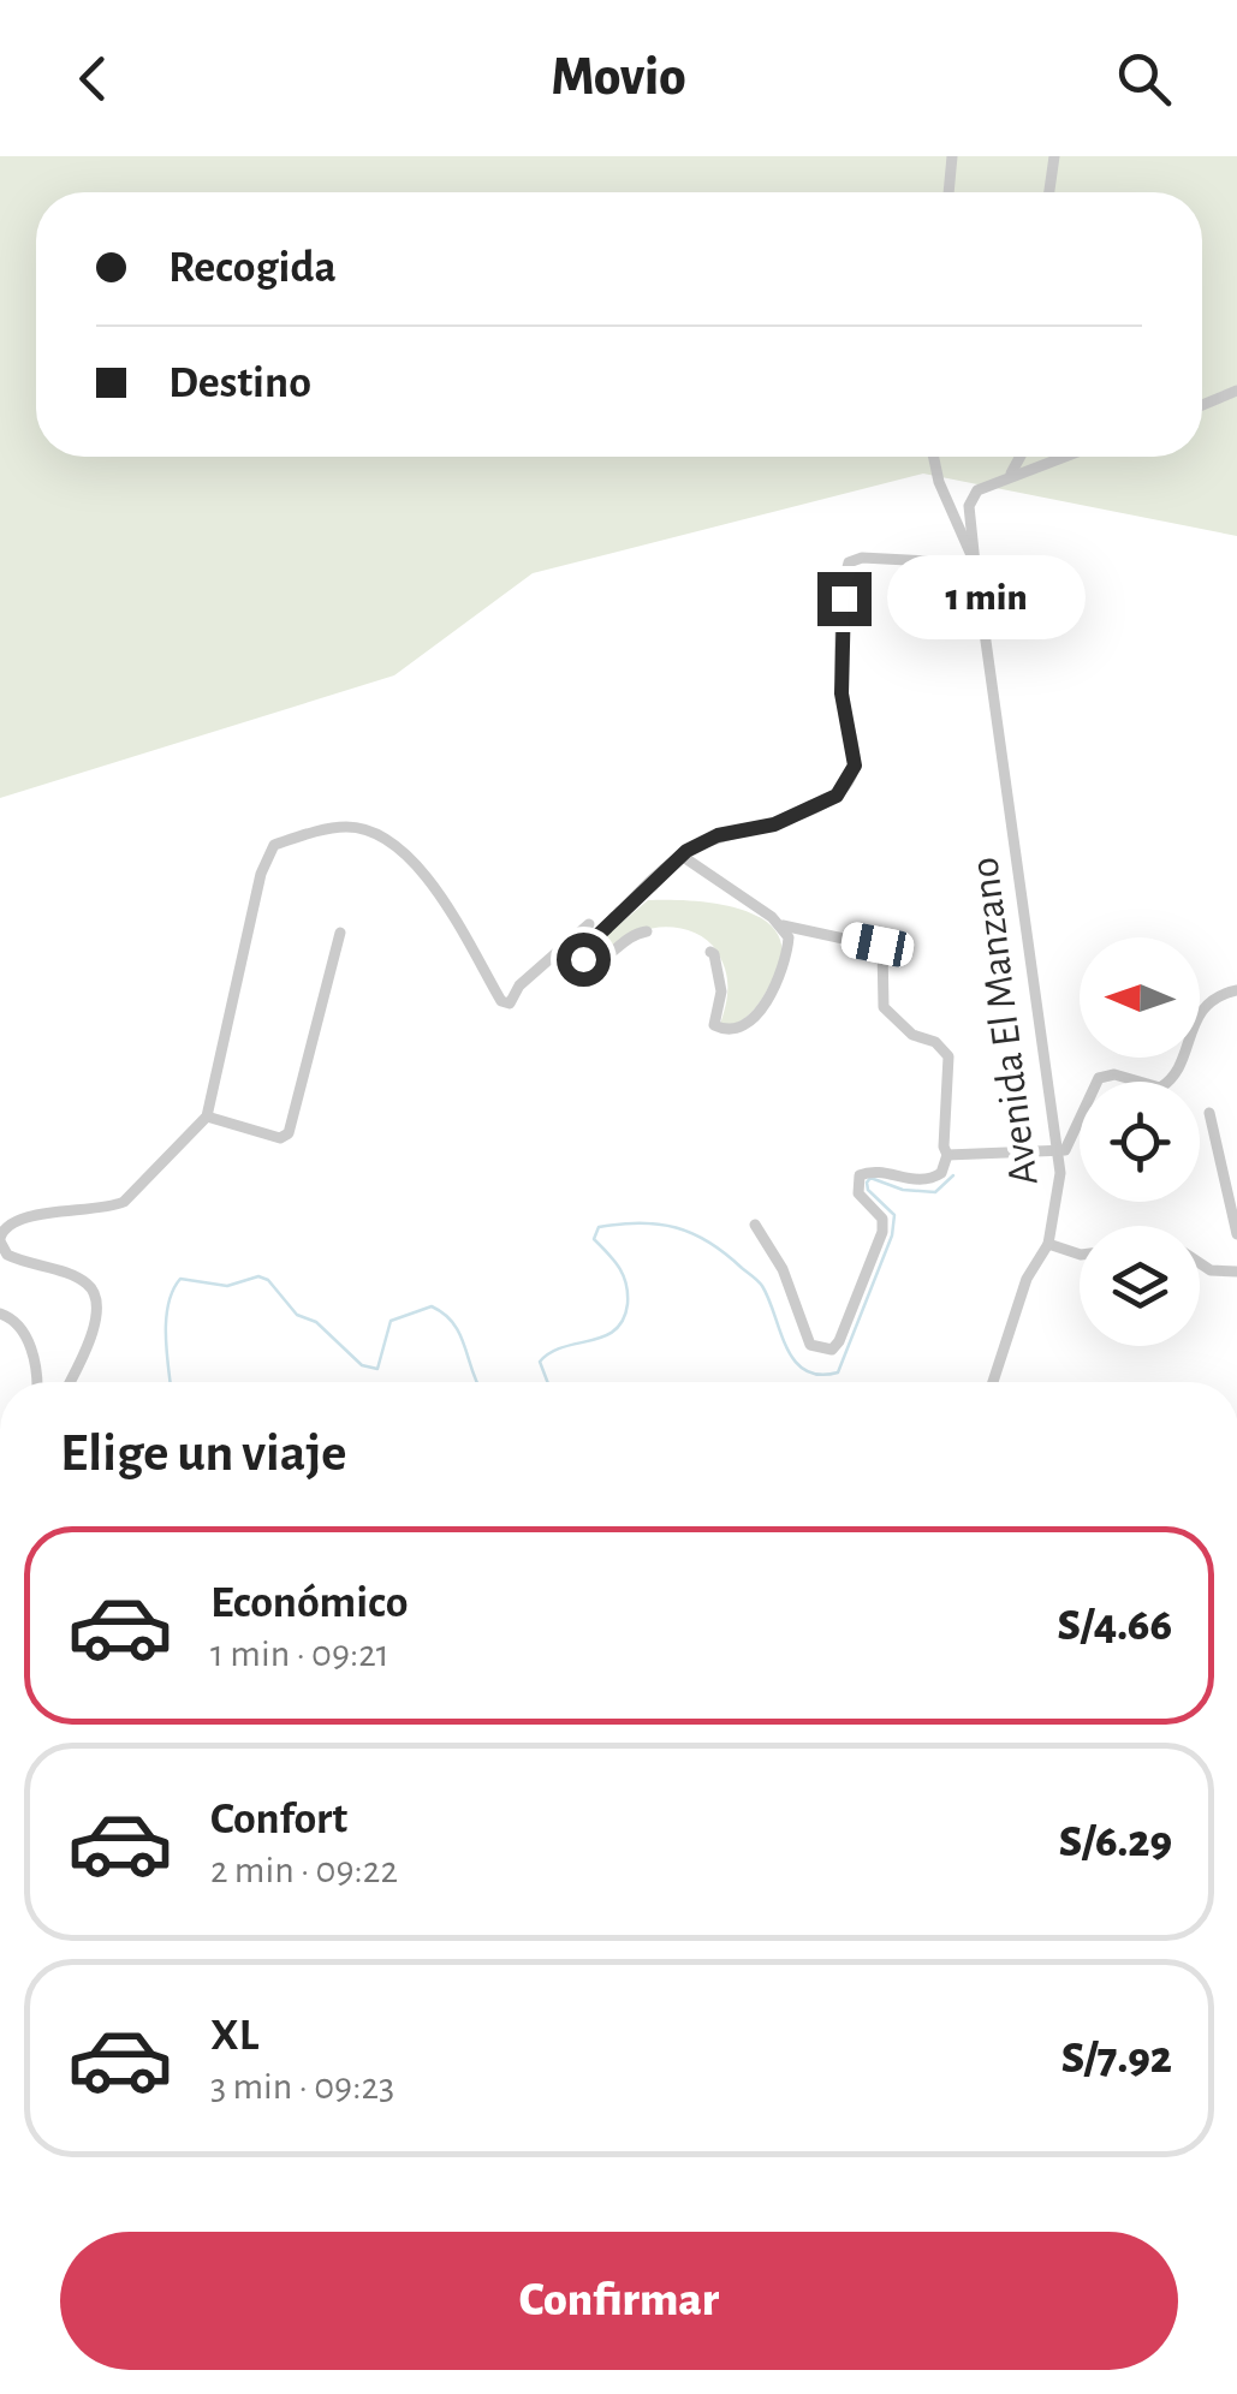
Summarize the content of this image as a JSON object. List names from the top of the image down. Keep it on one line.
{"streets":{"street":["Avenida El Manzano"]},"north":"left","page":{"header":"Movio","banner":["Recogida","Destino"],"bubble":"1 min","heading":"Elige un viaje","list":[{"name":"Económico","note":"1 min · 09:21","value":"S/4.66"},{"name":"Confort","note":"2 min · 09:22","value":"S/6.29"},{"name":"XL","note":"3 min · 09:23","value":"S/7.92"}],"buttons":"Confirmar"}}
